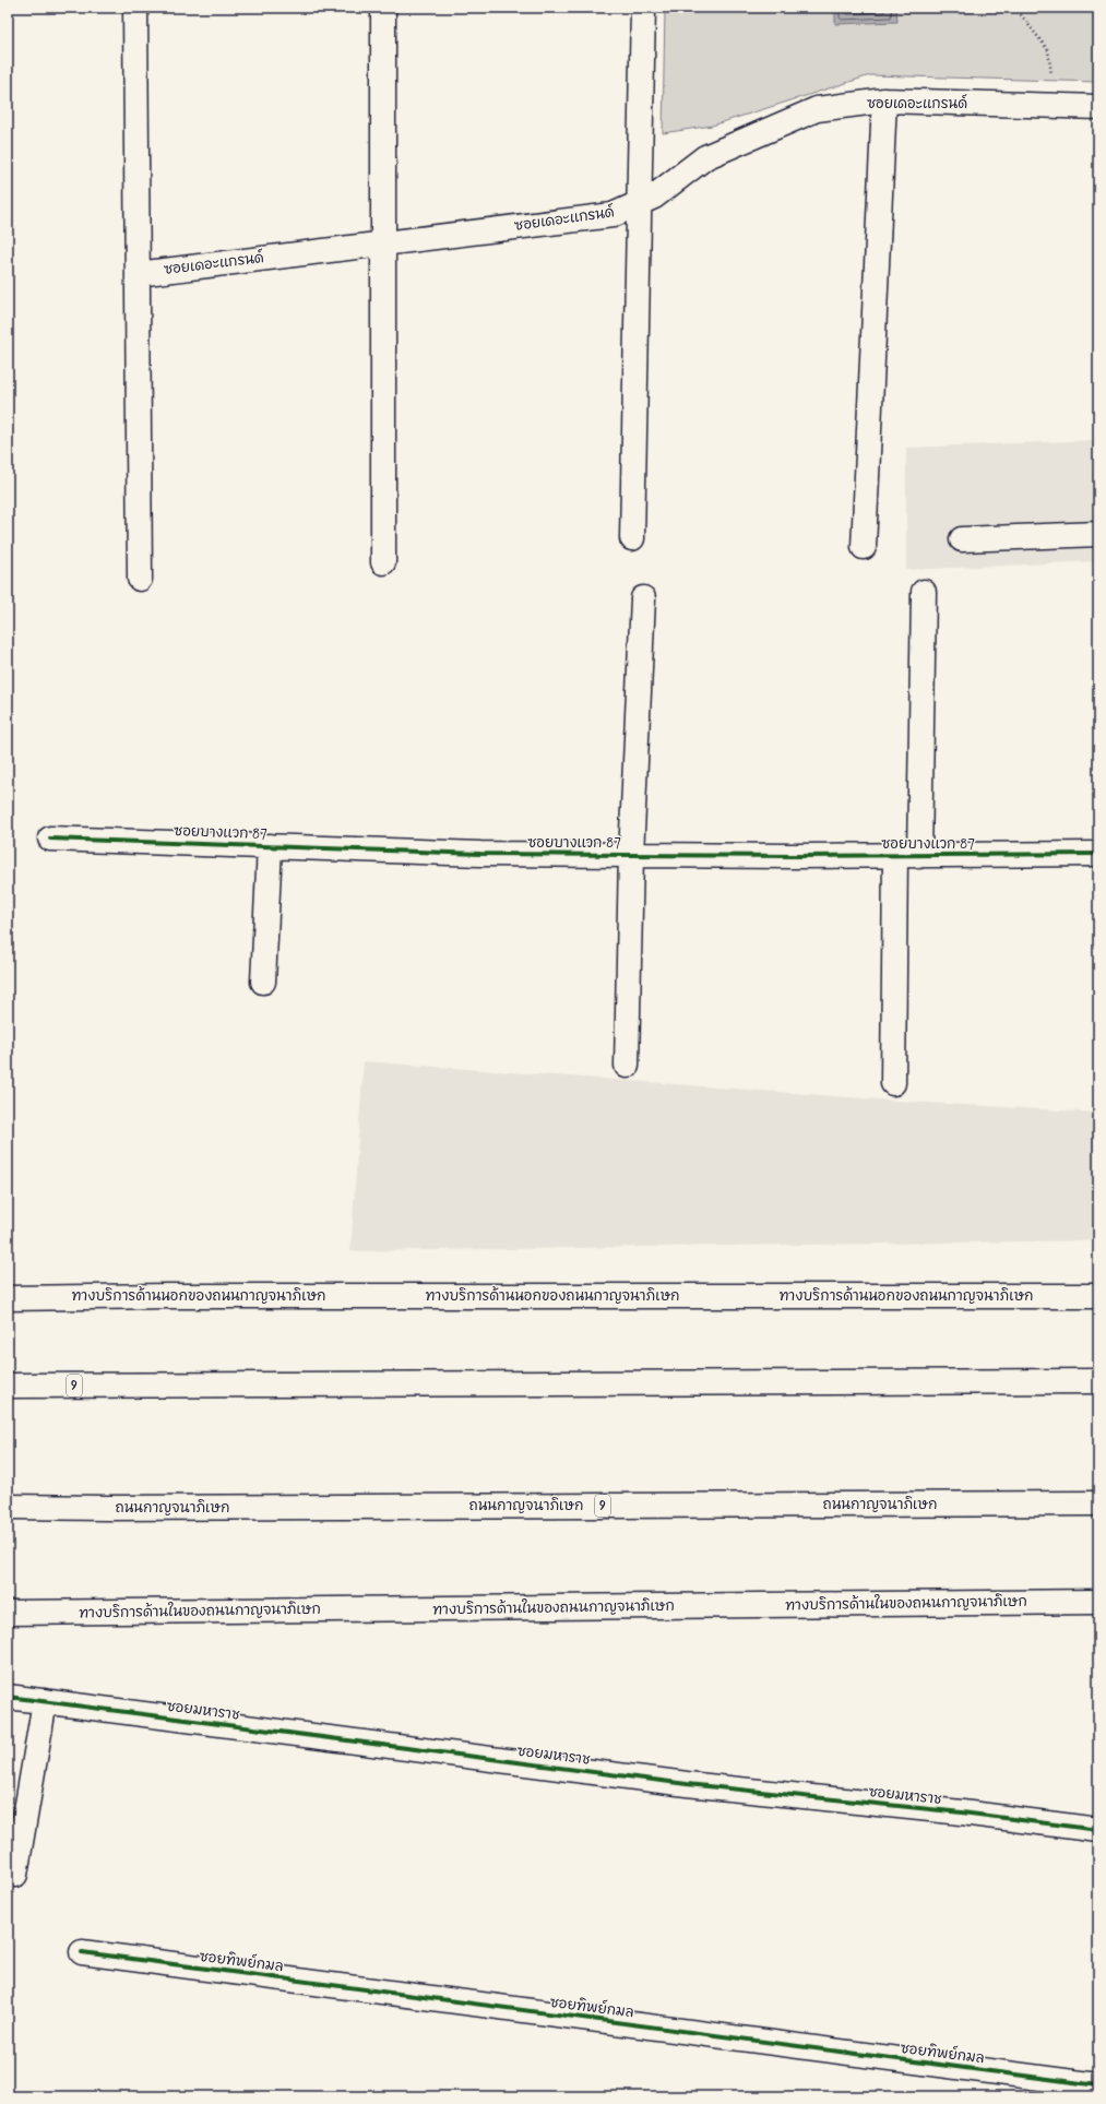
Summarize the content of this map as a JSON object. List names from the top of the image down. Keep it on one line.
{"streets":{"main road":["ซอยเดอะแกรนด์","ซอยบางแวก 87","ทางบริการด้านนอกของถนนกาญจนาภิเษก","9","ถนนกาญจนาภิเษก","ทางบริการด้านในของถนนกาญจนาภิเษก","ซอยมหาราช","ซอยทิพย์กมล"]}}
